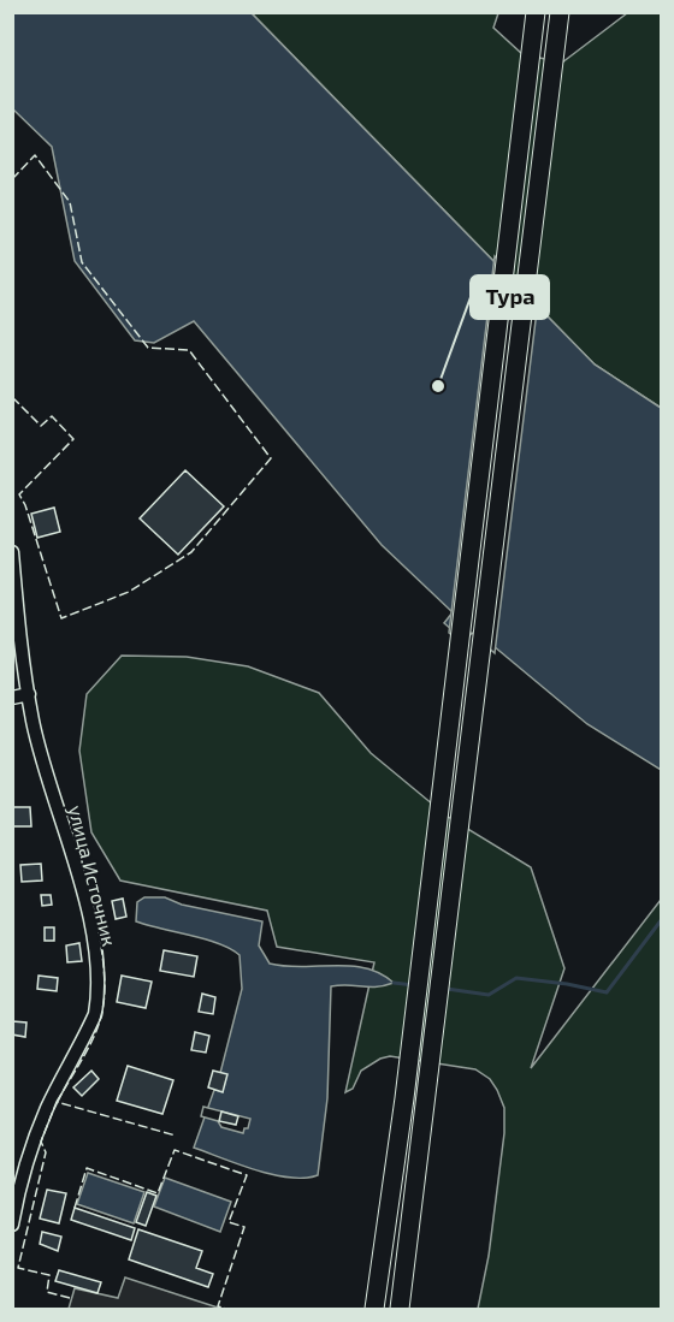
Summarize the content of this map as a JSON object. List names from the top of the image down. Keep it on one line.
{"streets":{"street":["улица Источник"]},"places":["Тура"]}
